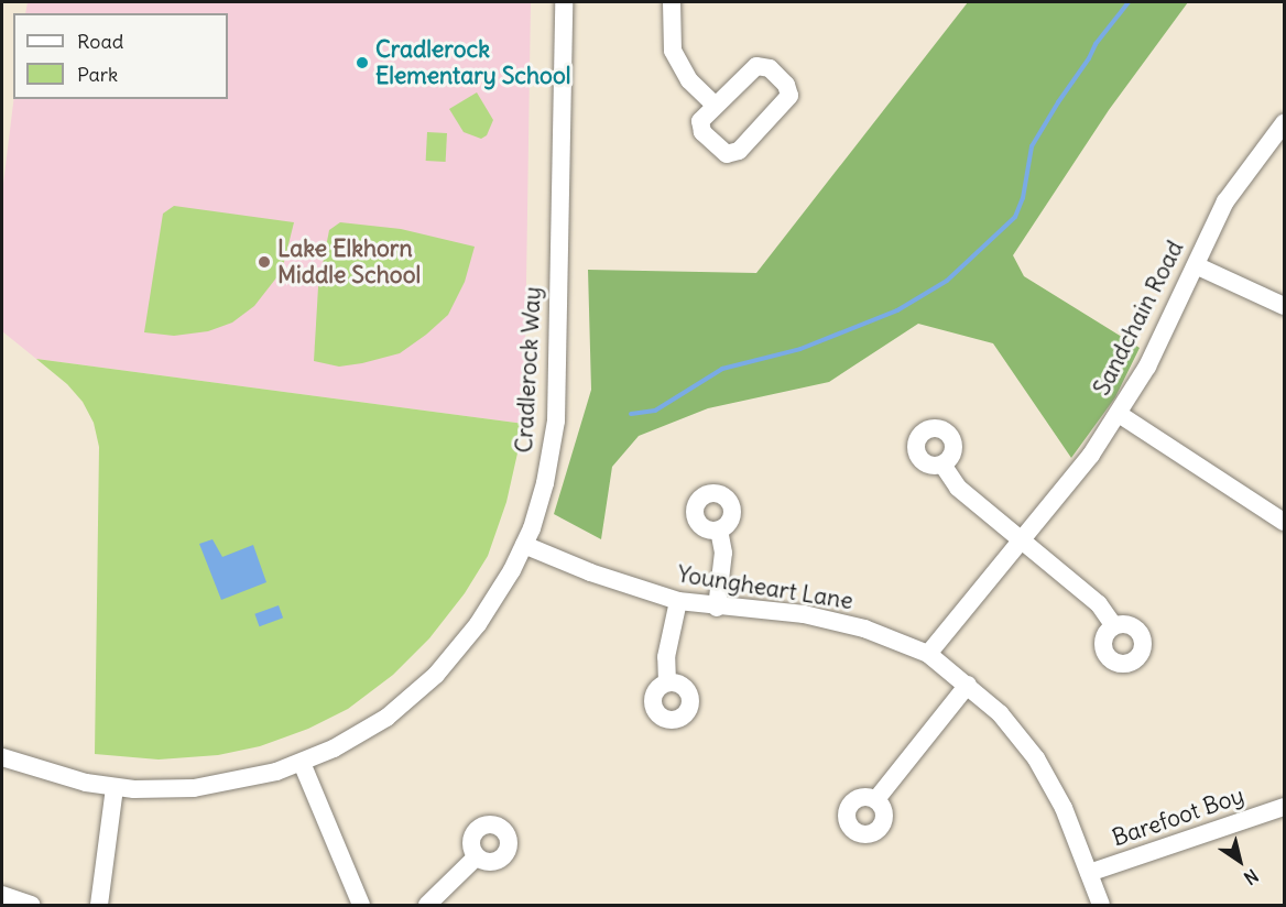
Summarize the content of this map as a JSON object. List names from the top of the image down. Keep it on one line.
{"streets":{"street":["Sandchain Road","Cradlerock Way","Youngheart Lane","Barefoot Boy"]},"crossings":[["Sandchain Road","Youngheart Lane"],["Cradlerock Way","Youngheart Lane"],["Youngheart Lane","Barefoot Boy"]],"places":["Cradlerock Elementary School","Lake Elkhorn Middle School"],"legend":["Road","Park"],"north":"bottom right"}
